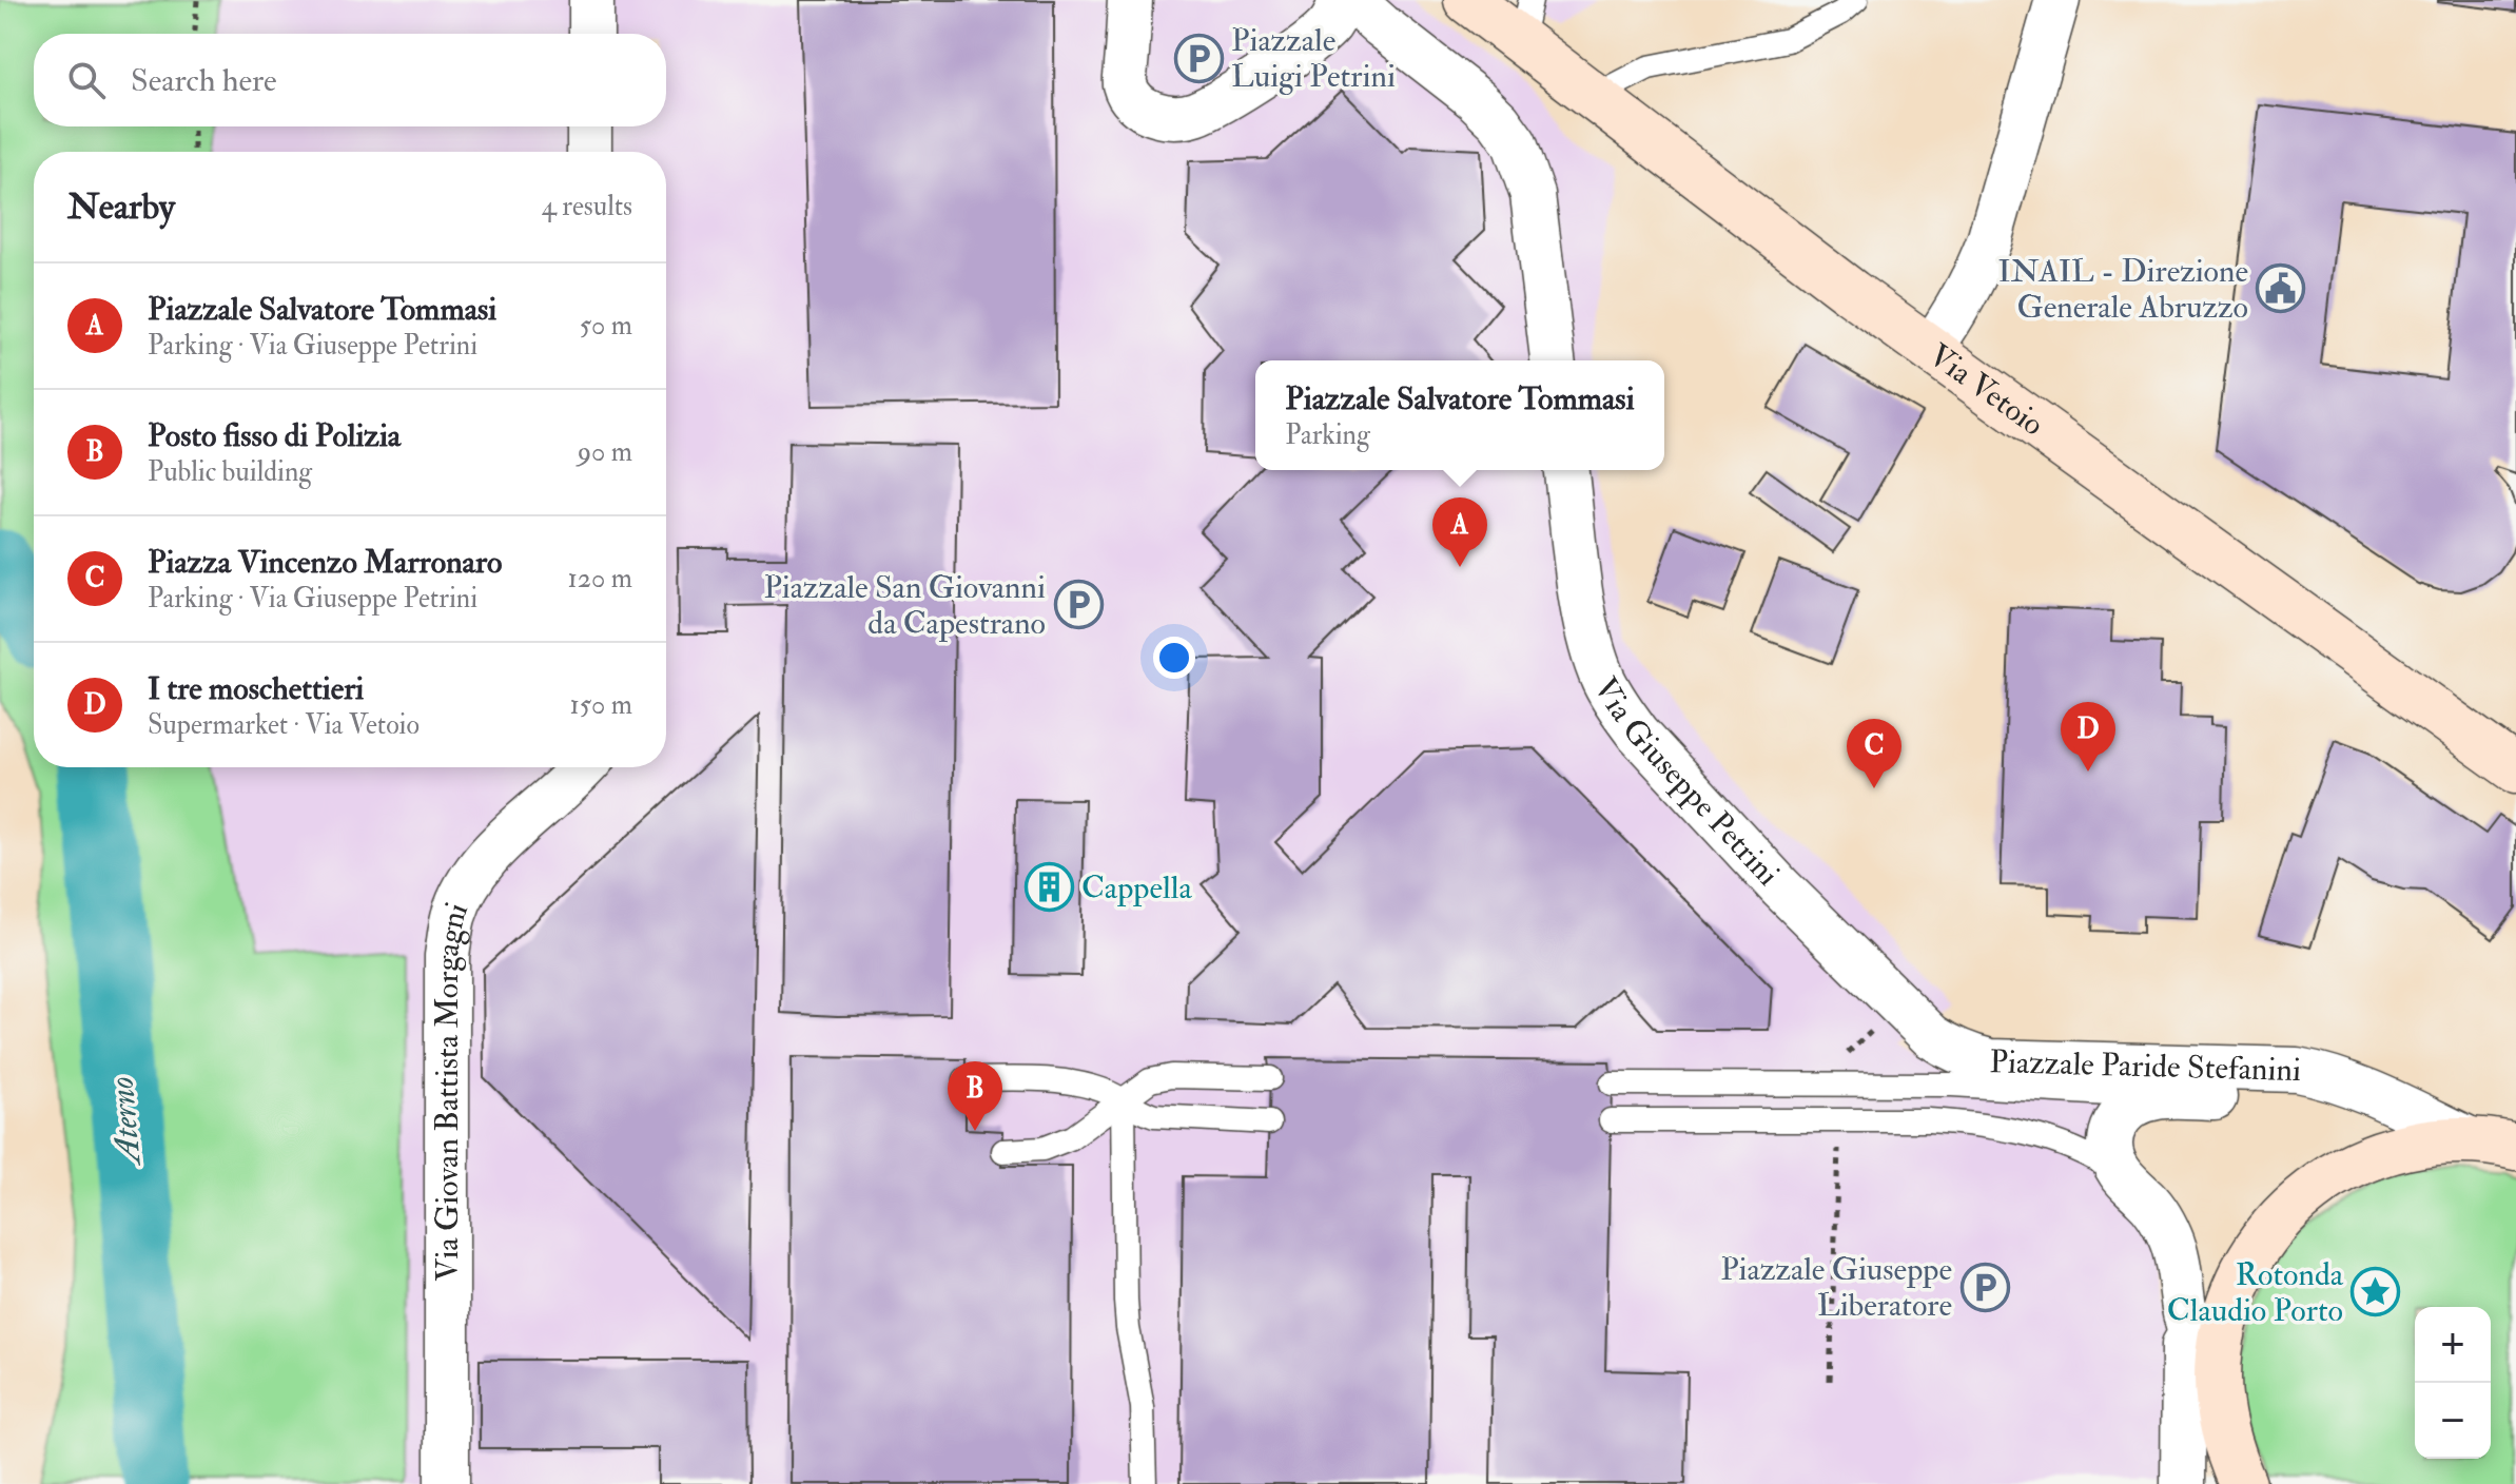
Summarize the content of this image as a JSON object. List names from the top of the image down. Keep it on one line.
{"streets":{"street":["Via Vetoio","Via Giuseppe Petrini","Piazzale Paride Stefanini","Via Giovan Battista Morgagni"]},"crossings":[["Via Giuseppe Petrini","Piazzale Paride Stefanini"]],"water":["Aterno"],"places":{"parking":["Piazzale Luigi Petrini","Piazzale San Giovanni da Capestrano","Piazzale Giuseppe Liberatore"],"public building":["INAIL - Direzione Generale Abruzzo"],"building":["Cappella"],"place":["Rotonda Claudio Porto"]},"page":{"search":"Search here","heading":["Nearby","4 results"],"list":[{"mark":"A","name":"Piazzale Salvatore Tommasi","note":"Parking · Via Giuseppe Petrini","value":"50 m"},{"mark":"B","name":"Posto fisso di Polizia","note":"Public building","value":"90 m"},{"mark":"C","name":"Piazza Vincenzo Marronaro","note":"Parking · Via Giuseppe Petrini","value":"120 m"},{"mark":"D","name":"I tre moschettieri","note":"Supermarket · Via Vetoio","value":"150 m"}],"popup":["Piazzale Salvatore Tommasi","Parking"],"pins":["A","D","C","B"],"map_buttons":["+","−"]}}
